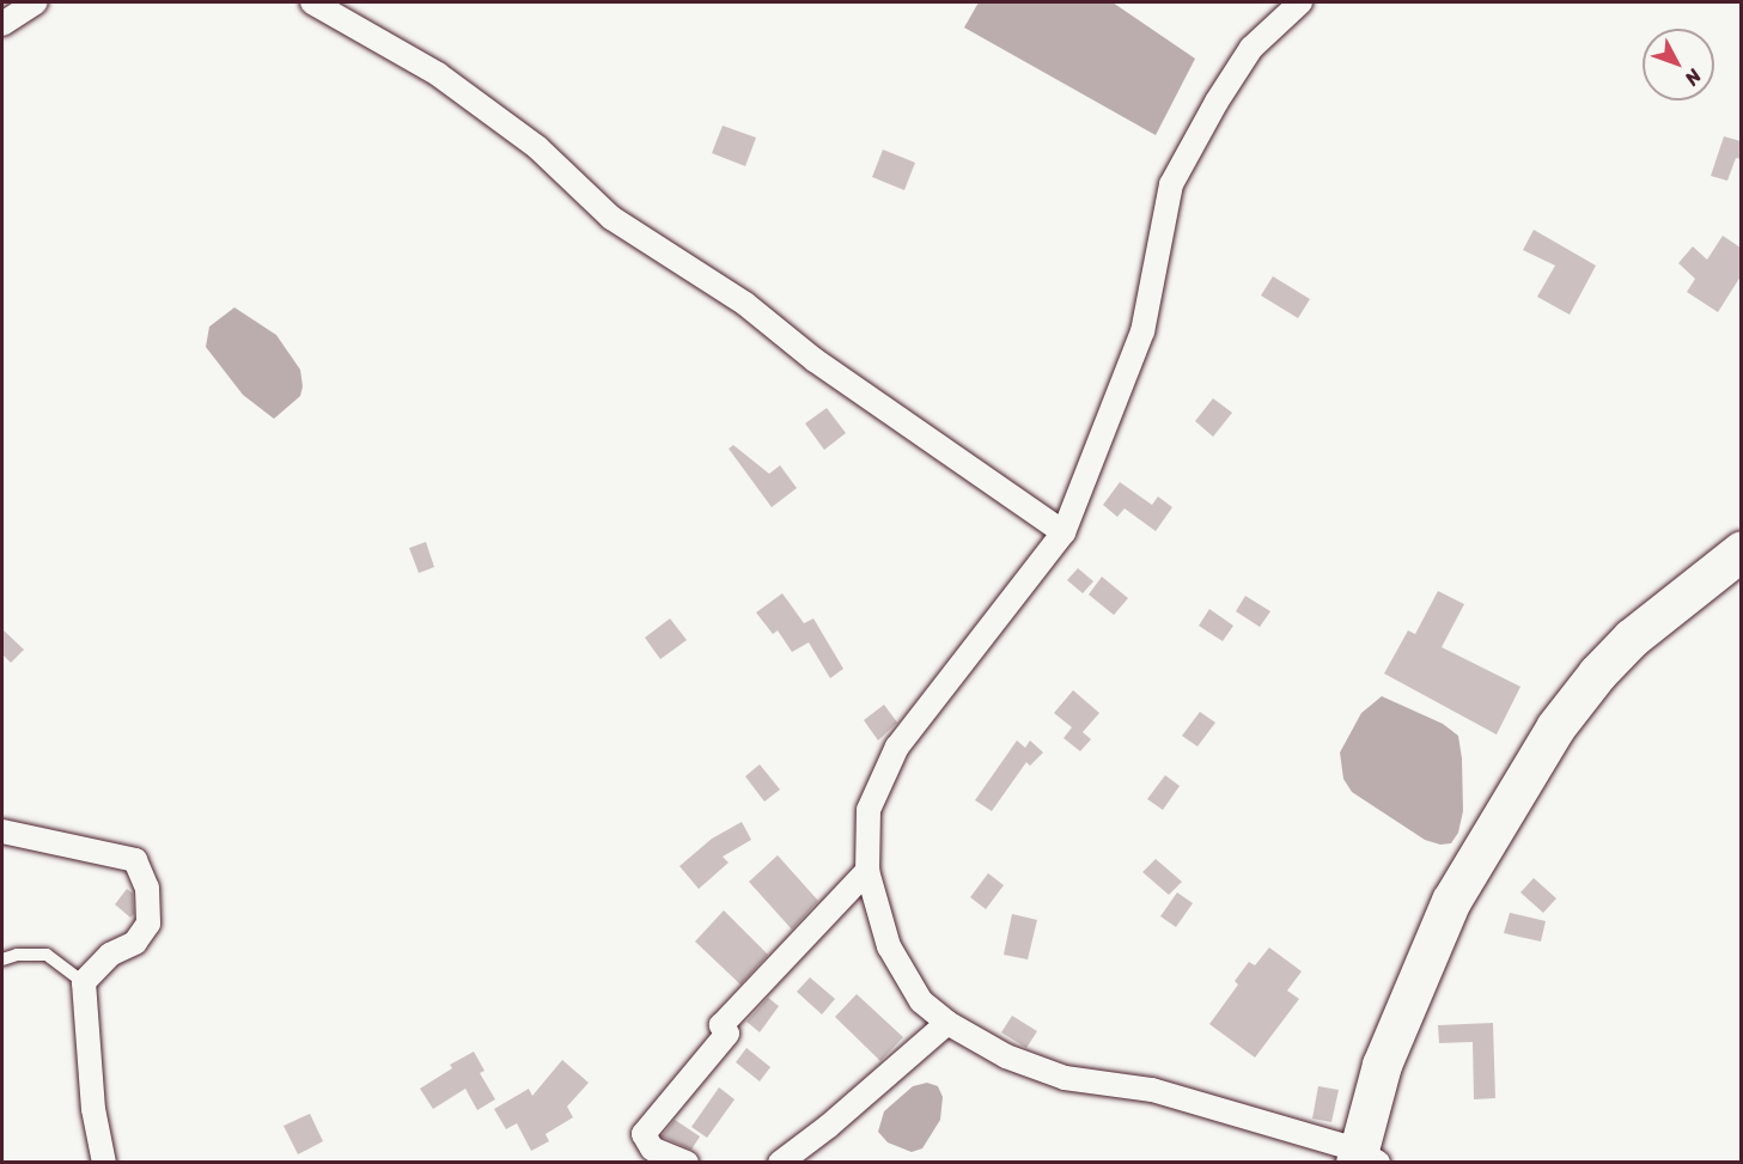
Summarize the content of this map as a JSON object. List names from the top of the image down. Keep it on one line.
{"north":"bottom right"}
